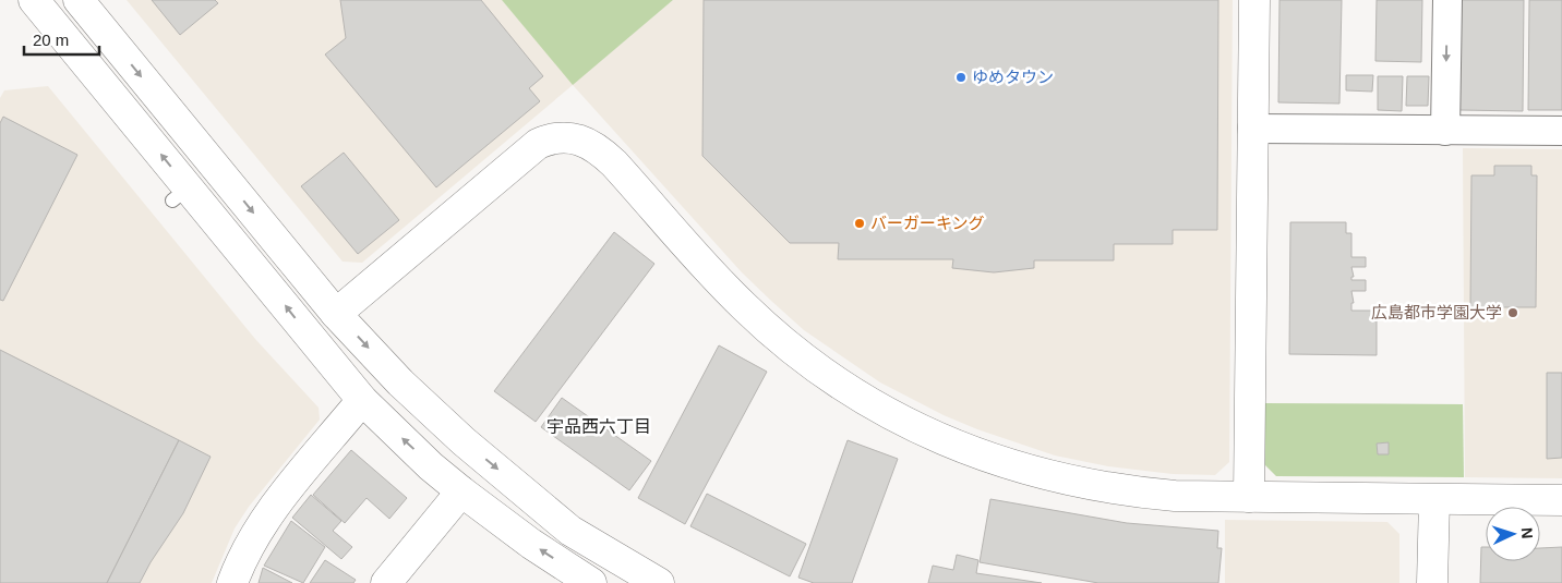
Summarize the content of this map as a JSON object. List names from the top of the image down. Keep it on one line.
{"districts":["宇品西六丁目"],"places":["ゆめタウン","バーガーキング","広島都市学園大学"],"scale_bar":"20 m","north":"right"}
